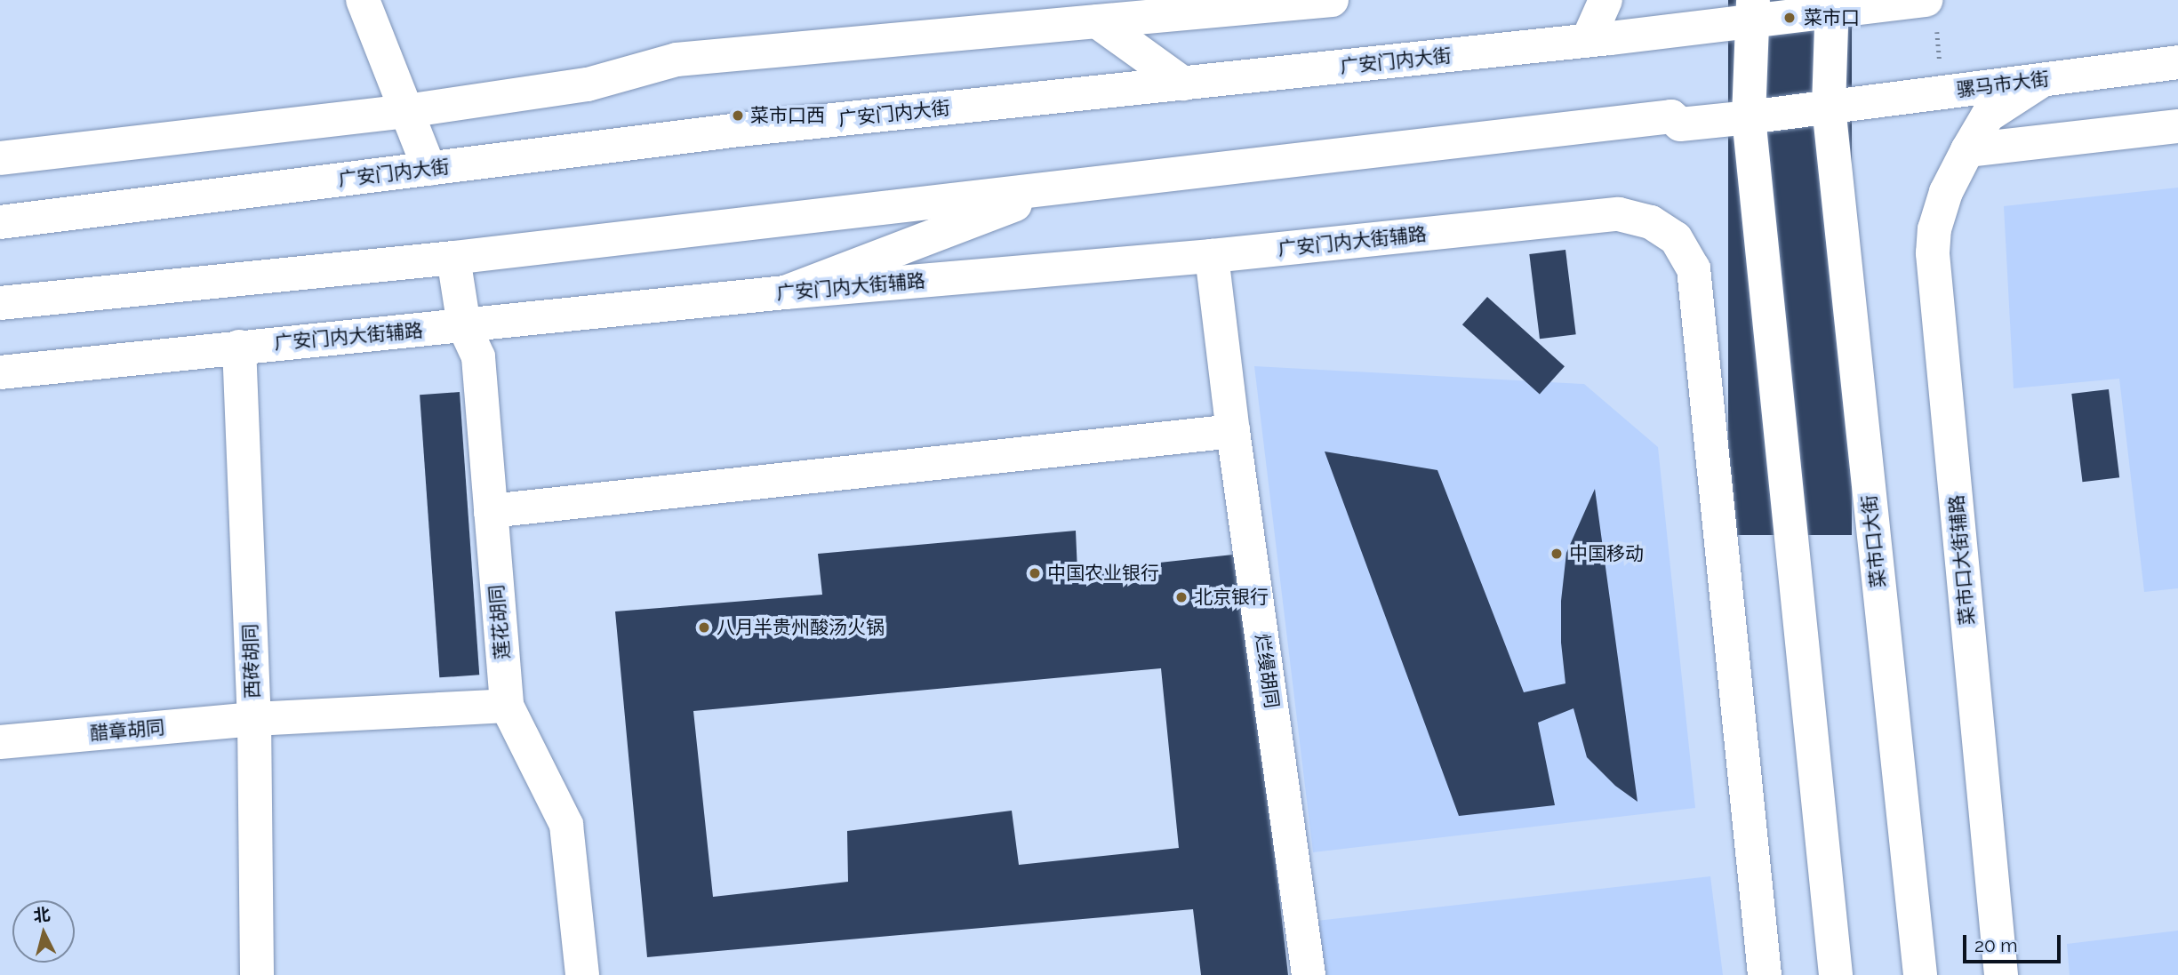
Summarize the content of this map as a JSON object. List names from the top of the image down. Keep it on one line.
{"streets":{"main road":["广安门内大街","骡马市大街","广安门内大街辅路","菜市口大街","菜市口大街辅路","莲花胡同","西砖胡同","烂缦胡同","醋章胡同"]},"crossings":[["广安门内大街","菜市口大街"],["骡马市大街","菜市口大街"],["骡马市大街","菜市口大街辅路"],["广安门内大街辅路","莲花胡同"],["广安门内大街辅路","西砖胡同"],["广安门内大街辅路","烂缦胡同"],["莲花胡同","醋章胡同"],["西砖胡同","醋章胡同"]],"places":["菜市口","菜市口西","中国移动","中国农业银行","北京银行","八月半贵州酸汤火锅"],"scale_bar":"20 m","north":"top"}
